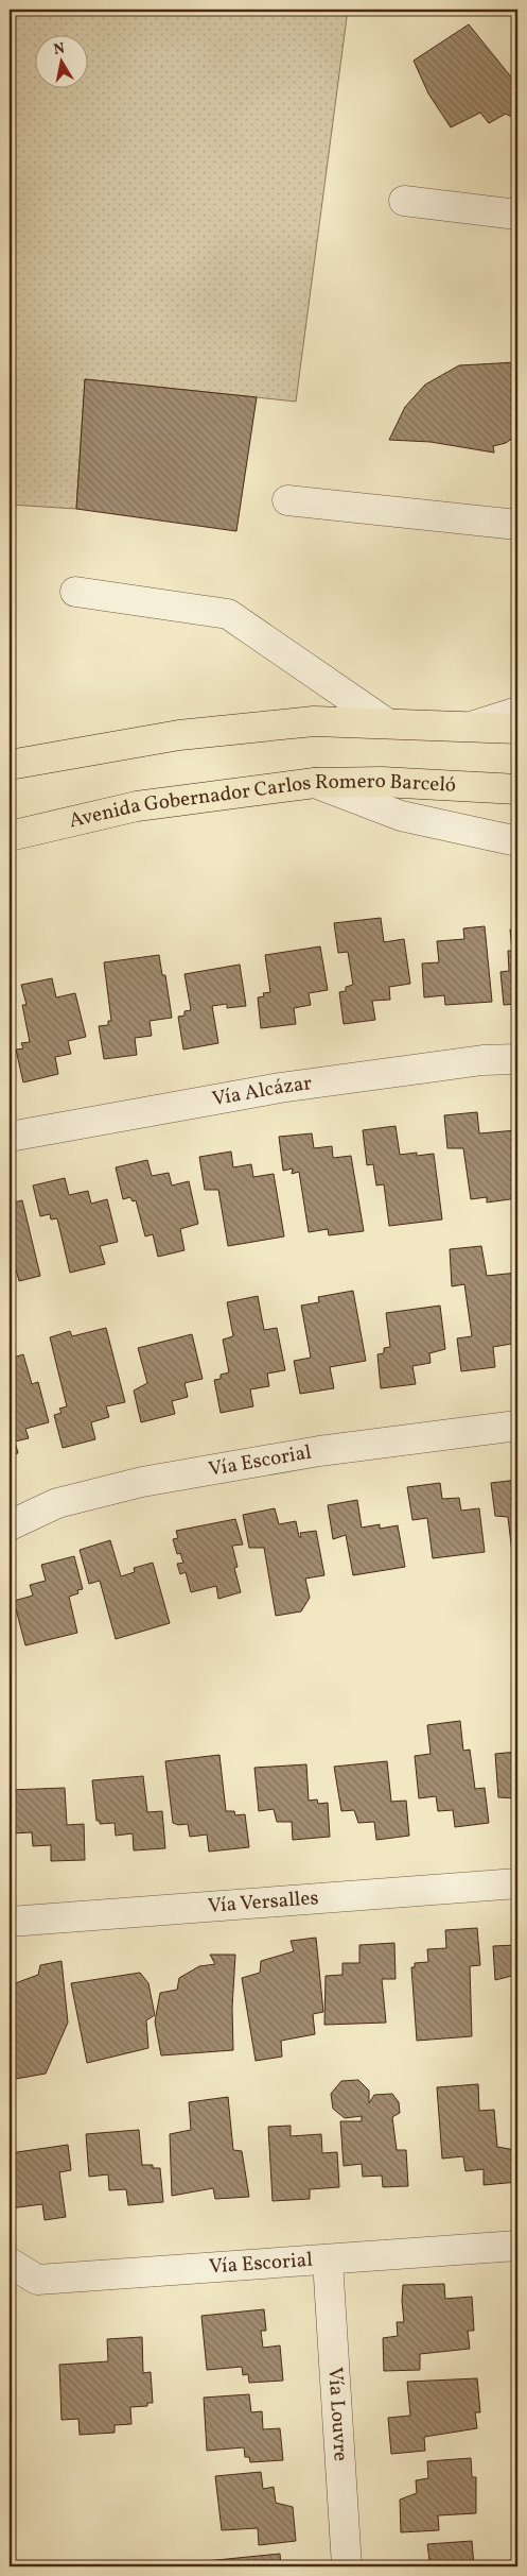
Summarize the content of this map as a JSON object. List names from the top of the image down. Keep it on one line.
{"streets":{"main road":["Avenida Gobernador Carlos Romero Barceló"],"street":["Vía Alcázar","Vía Escorial","Vía Versalles","Vía Louvre"]},"crossings":[["Vía Escorial","Vía Louvre"]],"north":"top"}
